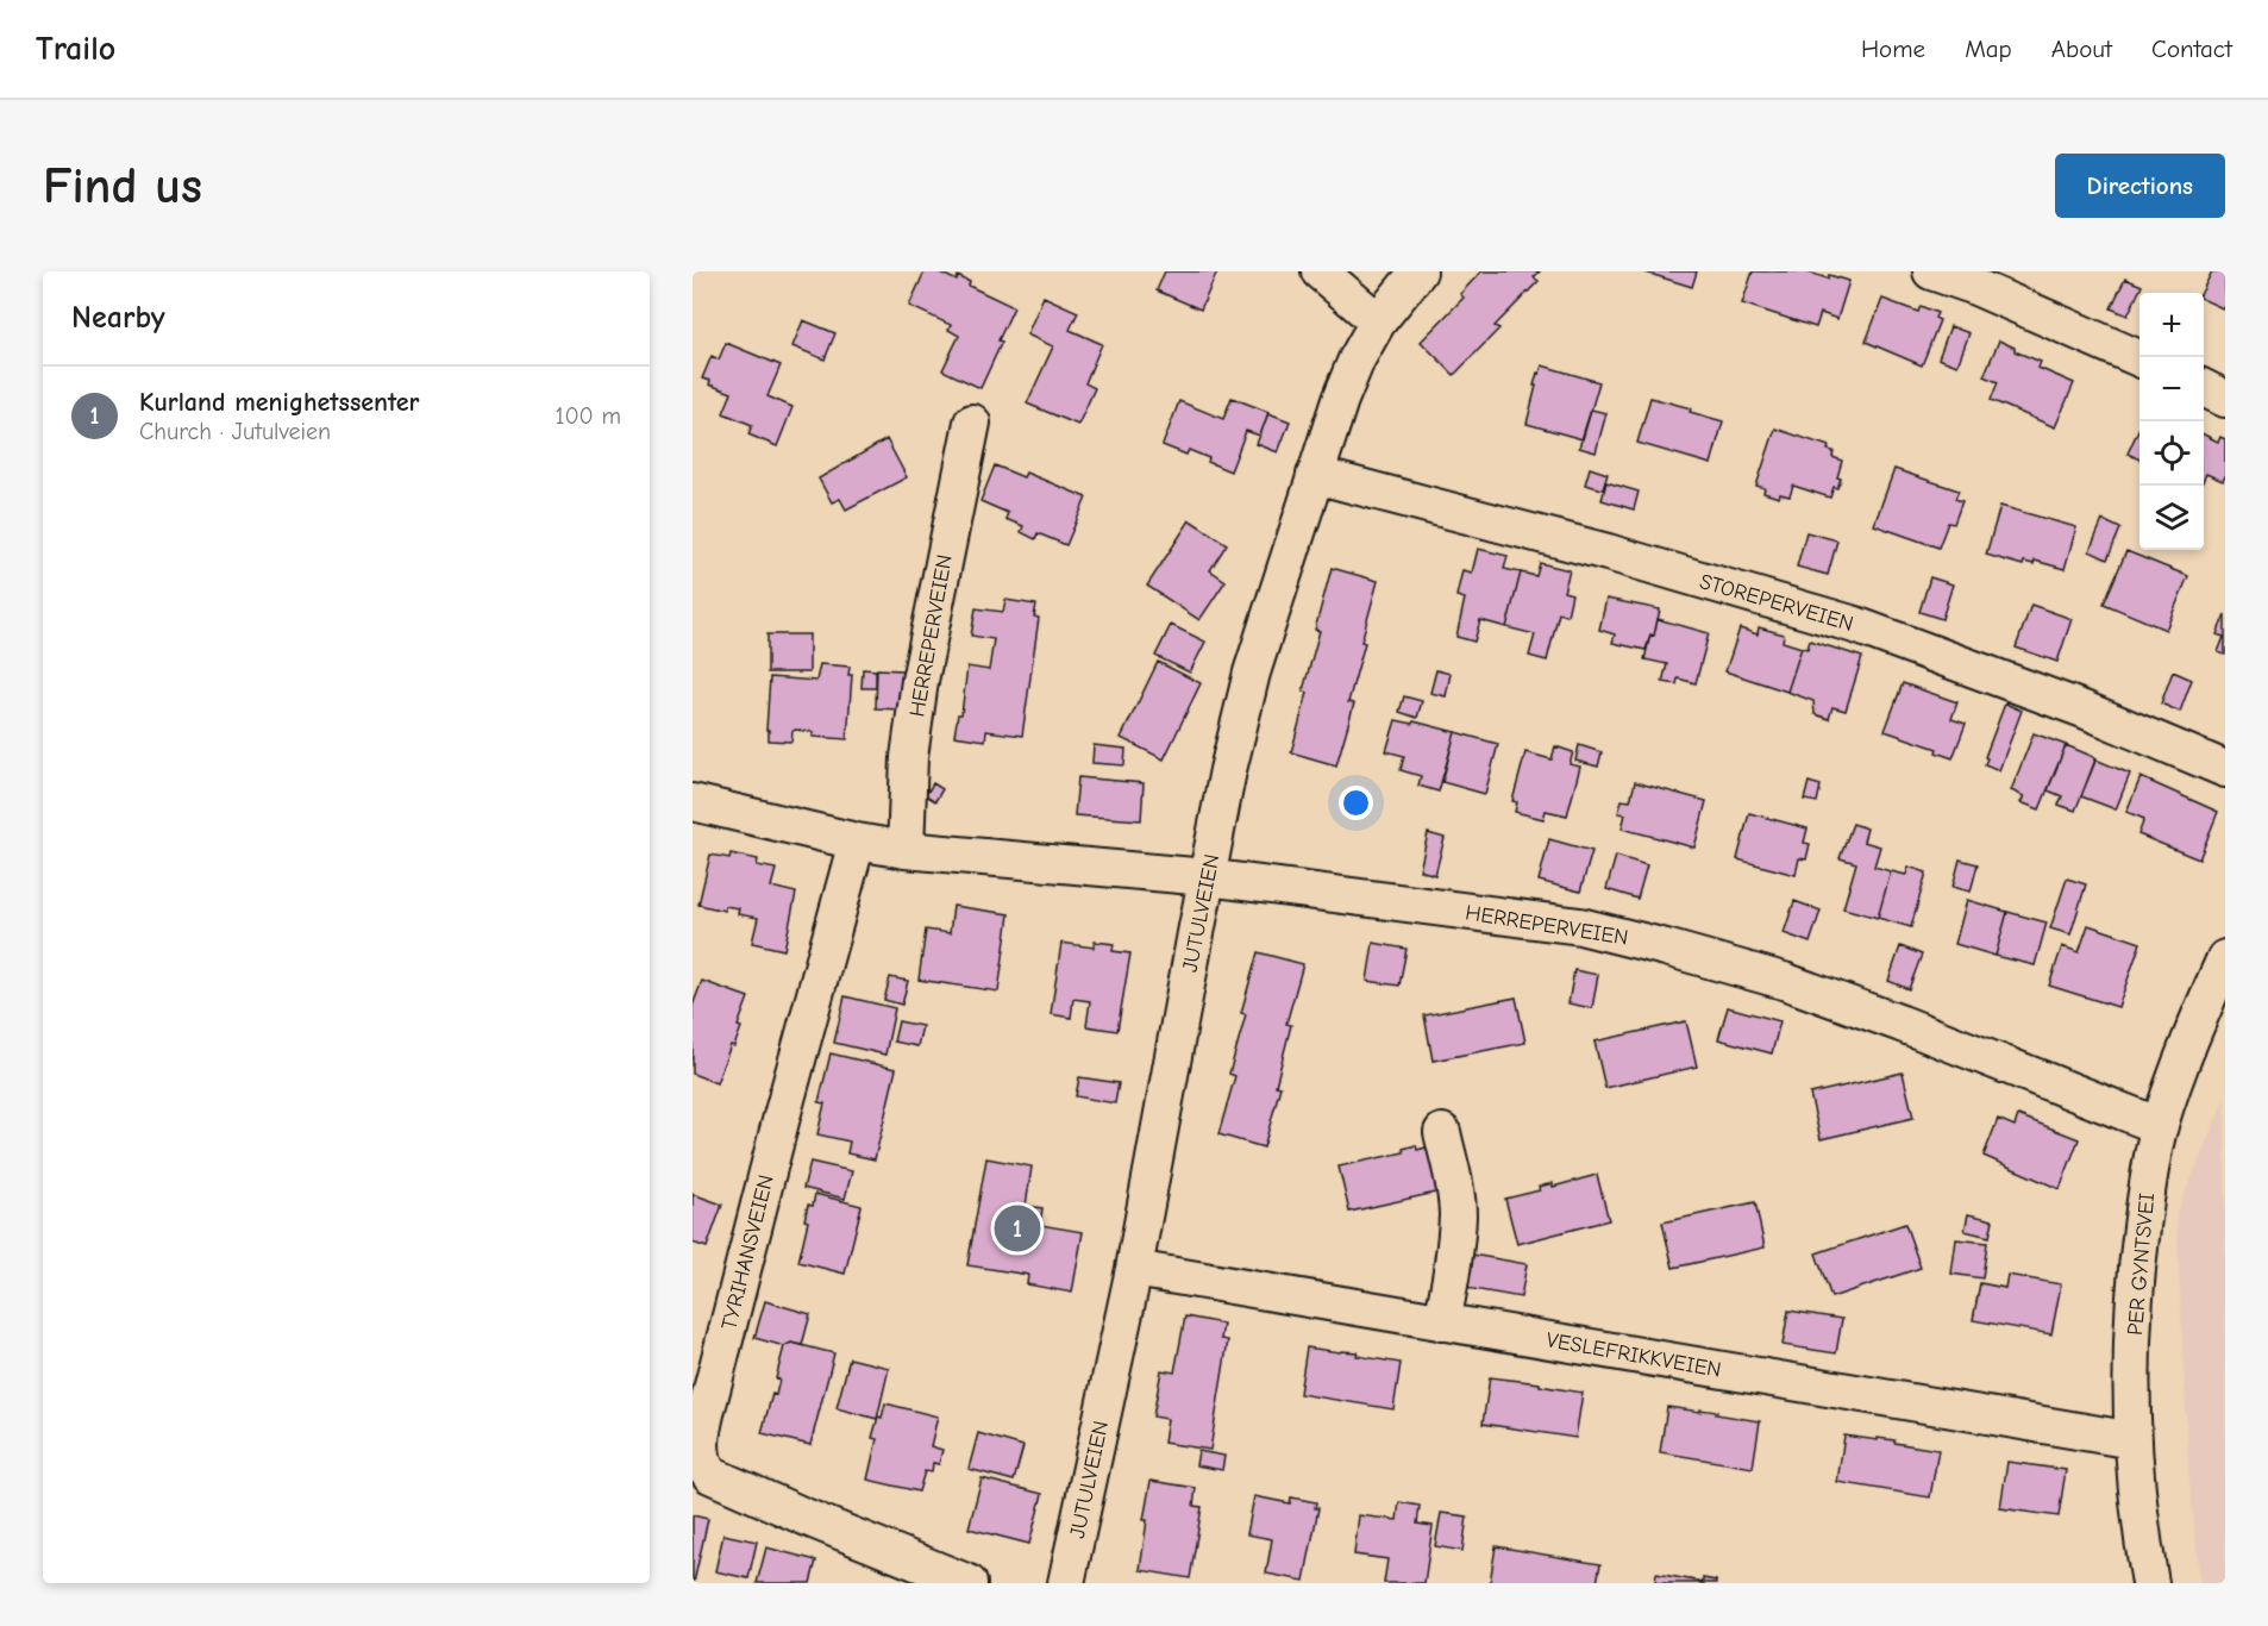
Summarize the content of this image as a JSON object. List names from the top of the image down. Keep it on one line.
{"streets":{"street":["STOREPERVEIEN","HERREPERVEIEN","JUTULVEIEN","TYRIHANSVEIEN","PER GYNTSVEI","VESLEFRIKKVEIEN"]},"crossings":[["STOREPERVEIEN","JUTULVEIEN"],["HERREPERVEIEN","JUTULVEIEN"],["HERREPERVEIEN","TYRIHANSVEIEN"],["HERREPERVEIEN","PER GYNTSVEI"],["JUTULVEIEN","VESLEFRIKKVEIEN"],["PER GYNTSVEI","VESLEFRIKKVEIEN"]],"page":{"header":"Trailo","nav":["Home","Map","About","Contact"],"buttons":"Directions","title":"Find us","heading":"Nearby","map_buttons":["+","−"],"list":[{"mark":"1","name":"Kurland menighetssenter","note":"Church · Jutulveien","value":"100 m"}],"pins":"1"}}
